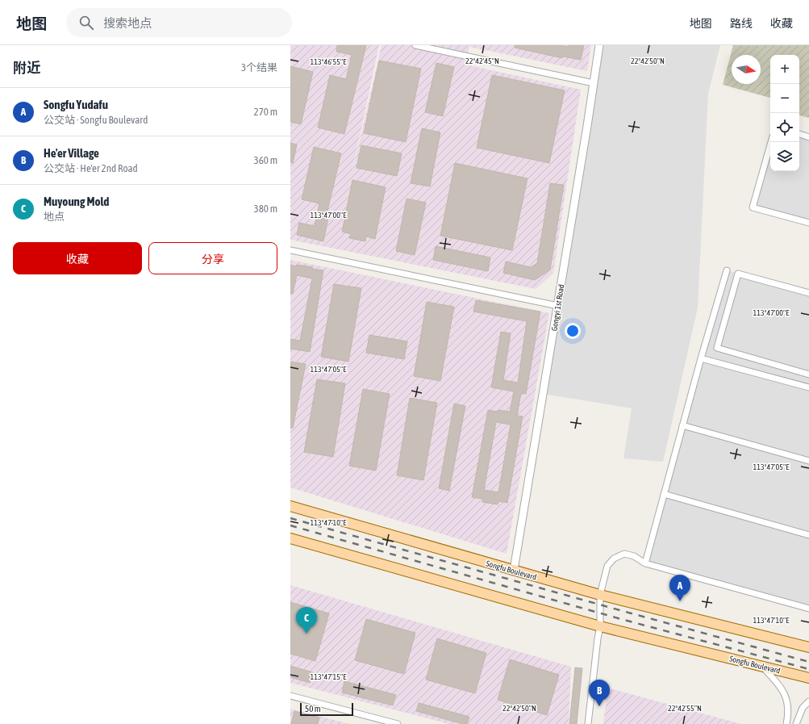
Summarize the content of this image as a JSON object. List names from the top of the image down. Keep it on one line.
{"streets":{"main road":["Songfu Boulevard"],"street":["Gongyi 1st Road"]},"crossings":[["Gongyi 1st Road","Songfu Boulevard"]],"scale_bar":"50 m","north":"right","page":{"header":"地图","search":"搜索地点","nav":["地图","路线","收藏"],"heading":["附近","3个结果"],"map_buttons":["+","−"],"list":[{"mark":"A","name":"Songfu Yudafu","note":"公交站 · Songfu Boulevard","value":"270 m"},{"mark":"B","name":"He'er Village","note":"公交站 · He'er 2nd Road","value":"360 m"},{"mark":"C","name":"Muyoung Mold","note":"地点","value":"380 m"}],"buttons":["收藏","分享"],"pins":["A","C","B"],"scale":"50 m"},"coordinates":["22°42'45\"N","22°42'50\"N","113°46'55\"E","113°47'00\"E","113°47'05\"E","113°47'10\"E","113°47'15\"E","22°42'55\"N"]}
